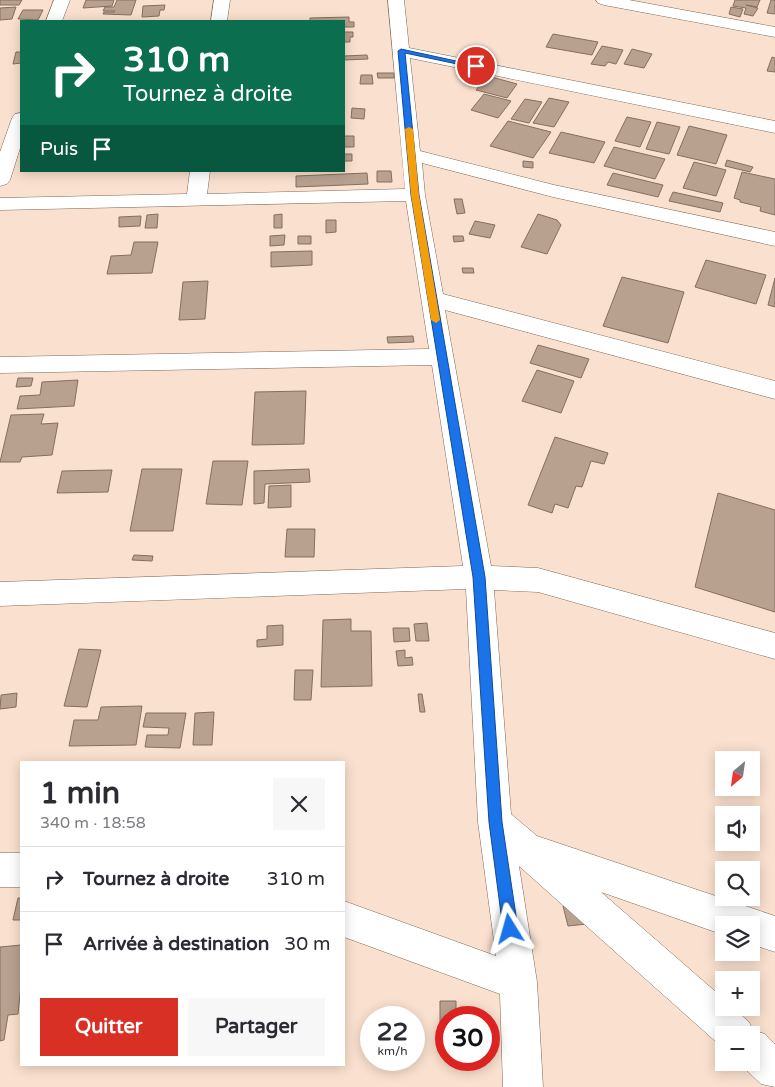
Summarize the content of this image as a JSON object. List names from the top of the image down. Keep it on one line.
{"north":"bottom left","page":{"turn":["310 m","Tournez à droite"],"then":"Puis","map_buttons":["+","−"],"heading":["1 min","340 m · 18:58"],"list":[{"name":"Tournez à droite","value":"310 m"},{"name":"Arrivée à destination","value":"30 m"}],"buttons":["Quitter","Partager"],"speed":"22 km/h","limit":"30"}}
